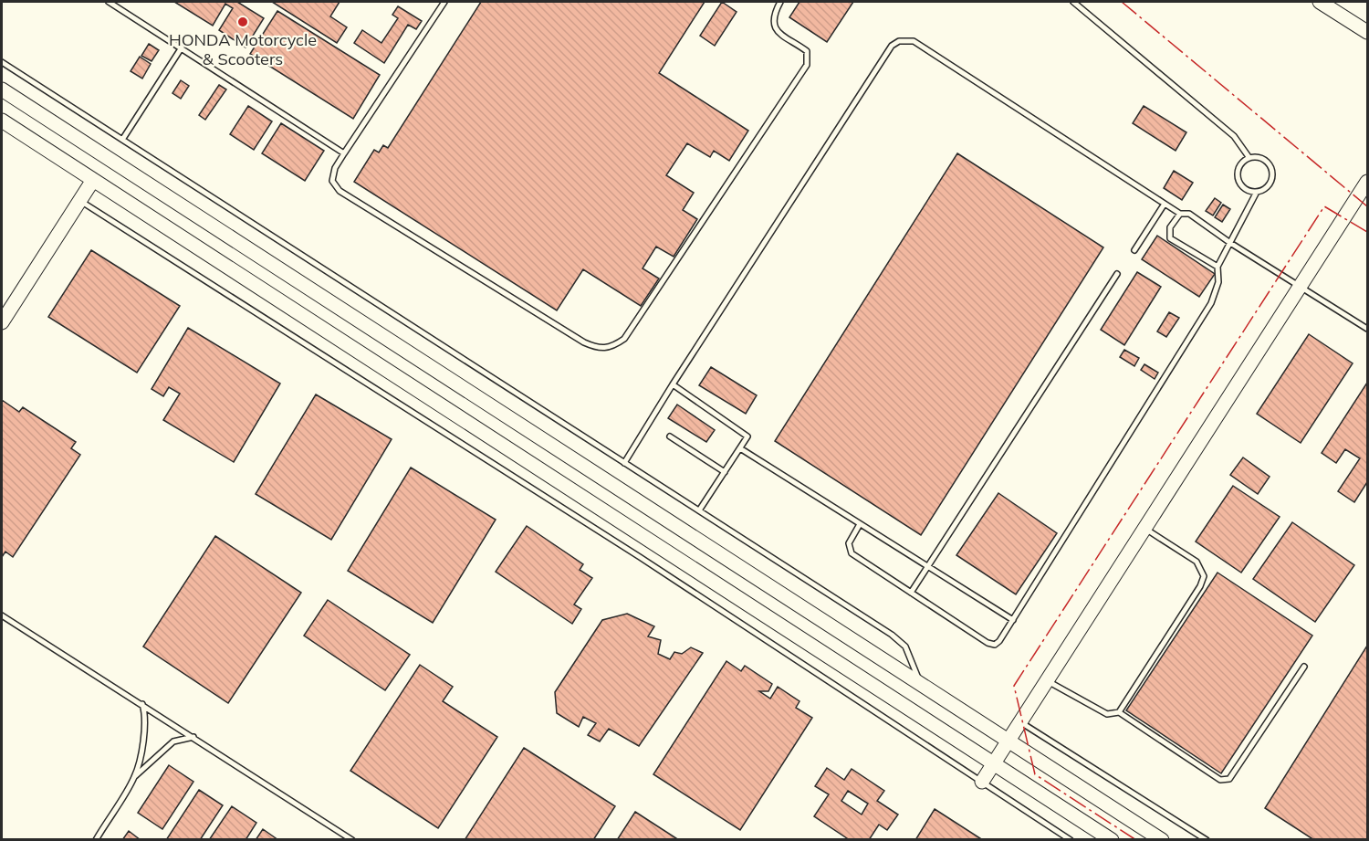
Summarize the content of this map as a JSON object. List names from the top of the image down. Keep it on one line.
{"places":["HONDA Motorcycle & Scooters"]}
